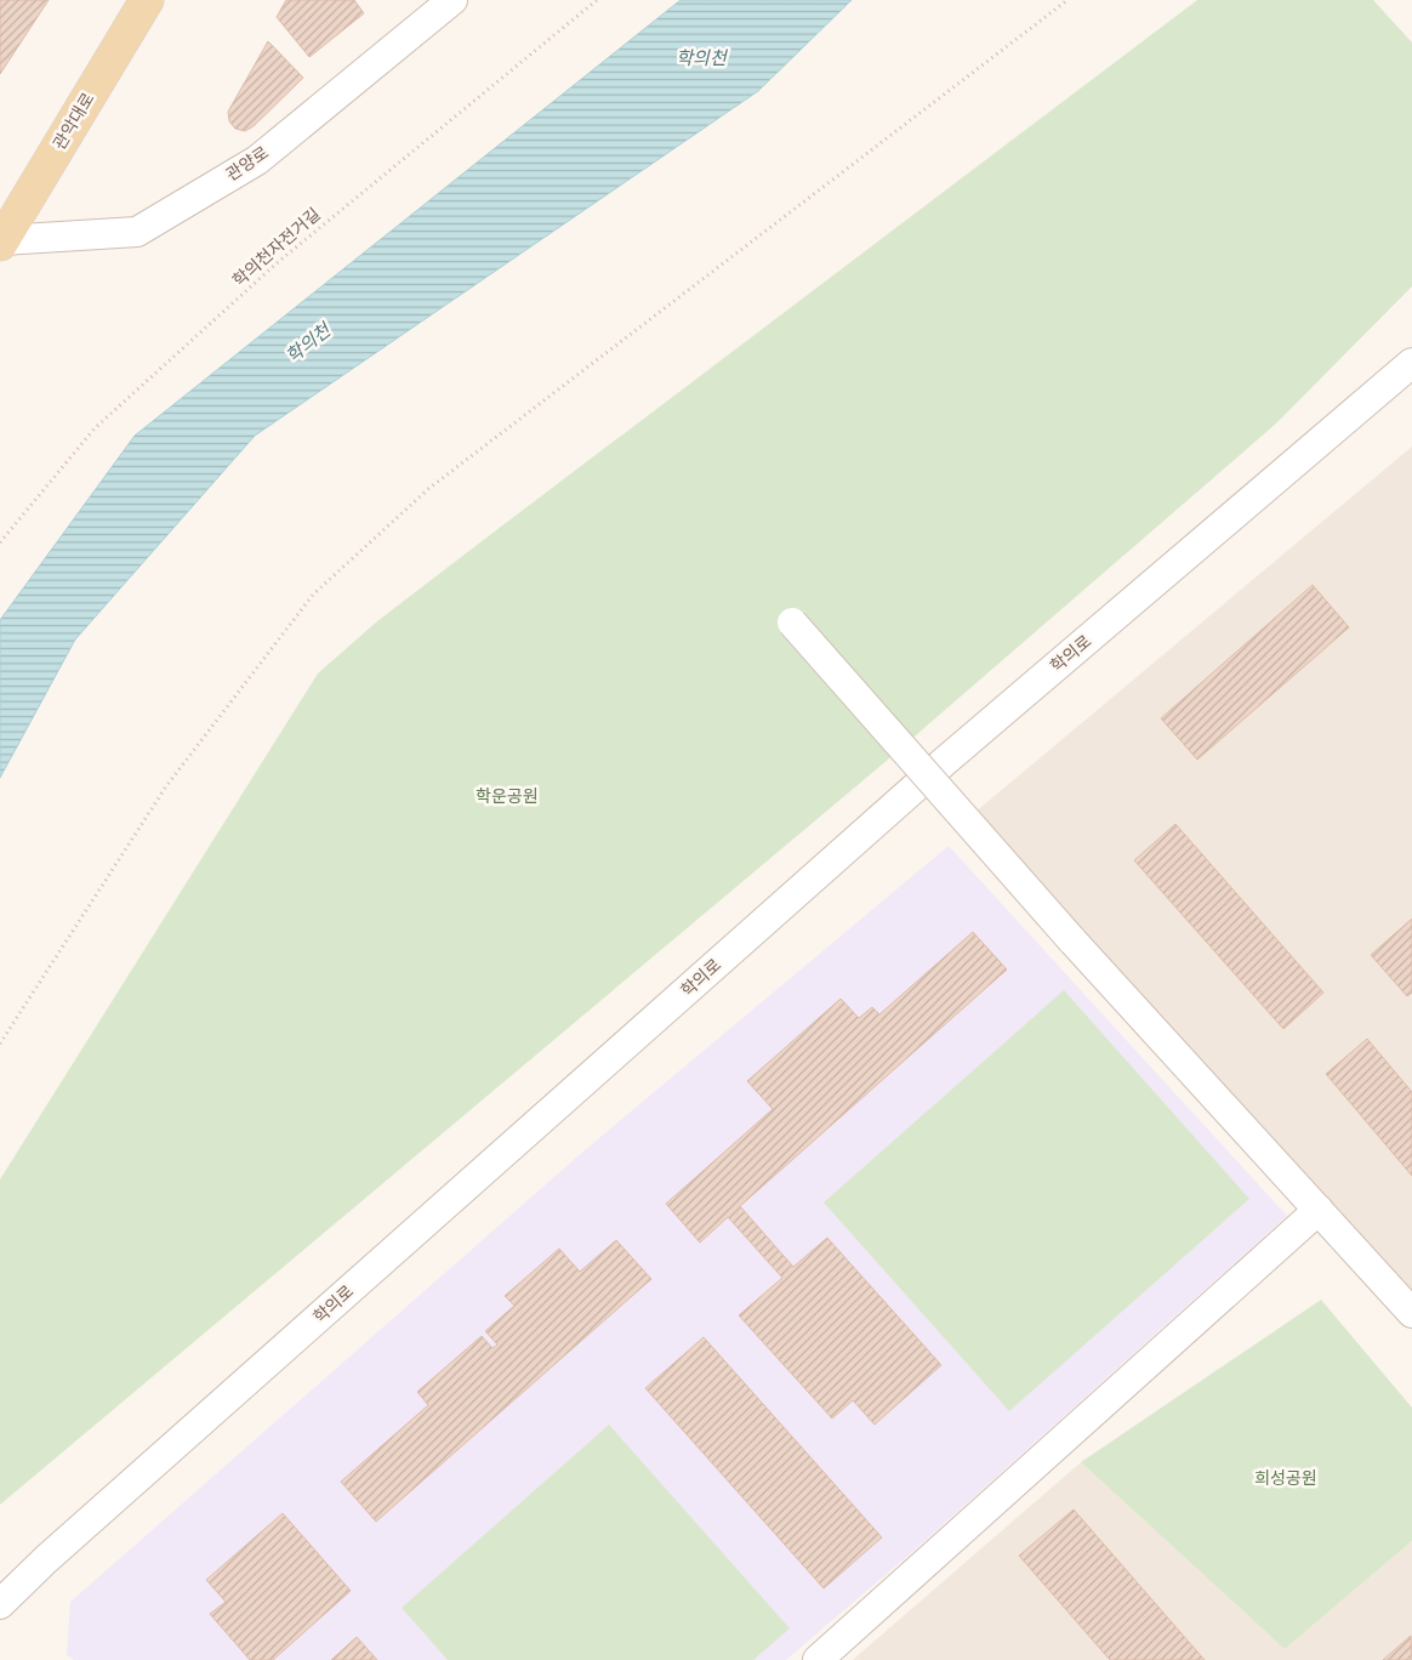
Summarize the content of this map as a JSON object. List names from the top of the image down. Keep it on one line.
{"streets":{"main road":["관악대로"],"street":["관양로","학의로"],"path":["학의천자전거길"]},"crossings":[["관악대로","관양로"]],"water":["학의천"],"parks":["학운공원","희성공원"]}
